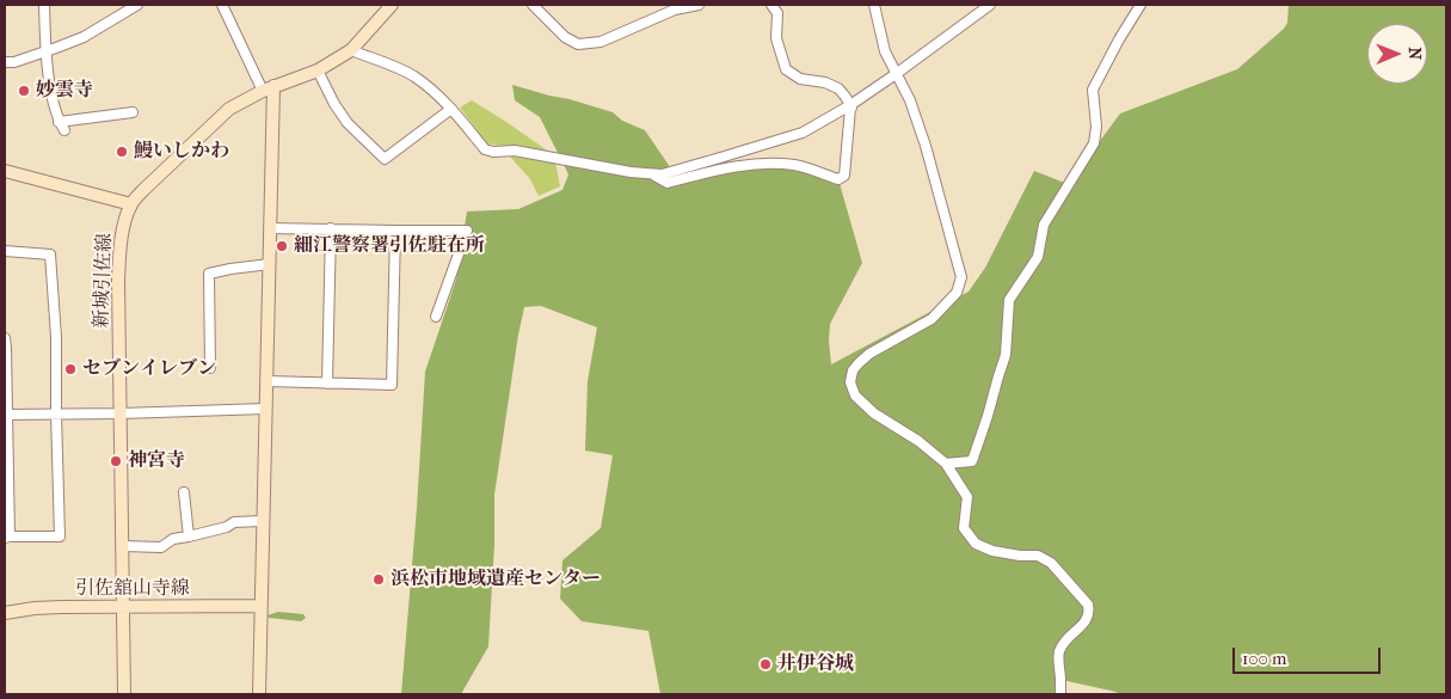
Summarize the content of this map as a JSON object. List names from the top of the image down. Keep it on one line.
{"streets":{"main road":["新城引佐線","引佐舘山寺線"]},"crossings":[["新城引佐線","引佐舘山寺線"]],"places":["妙雲寺","鰻いしかわ","細江警察署引佐駐在所","セブンイレブン","神宮寺","浜松市地域遺産センター","井伊谷城"],"scale_bar":"100 m","north":"right"}
